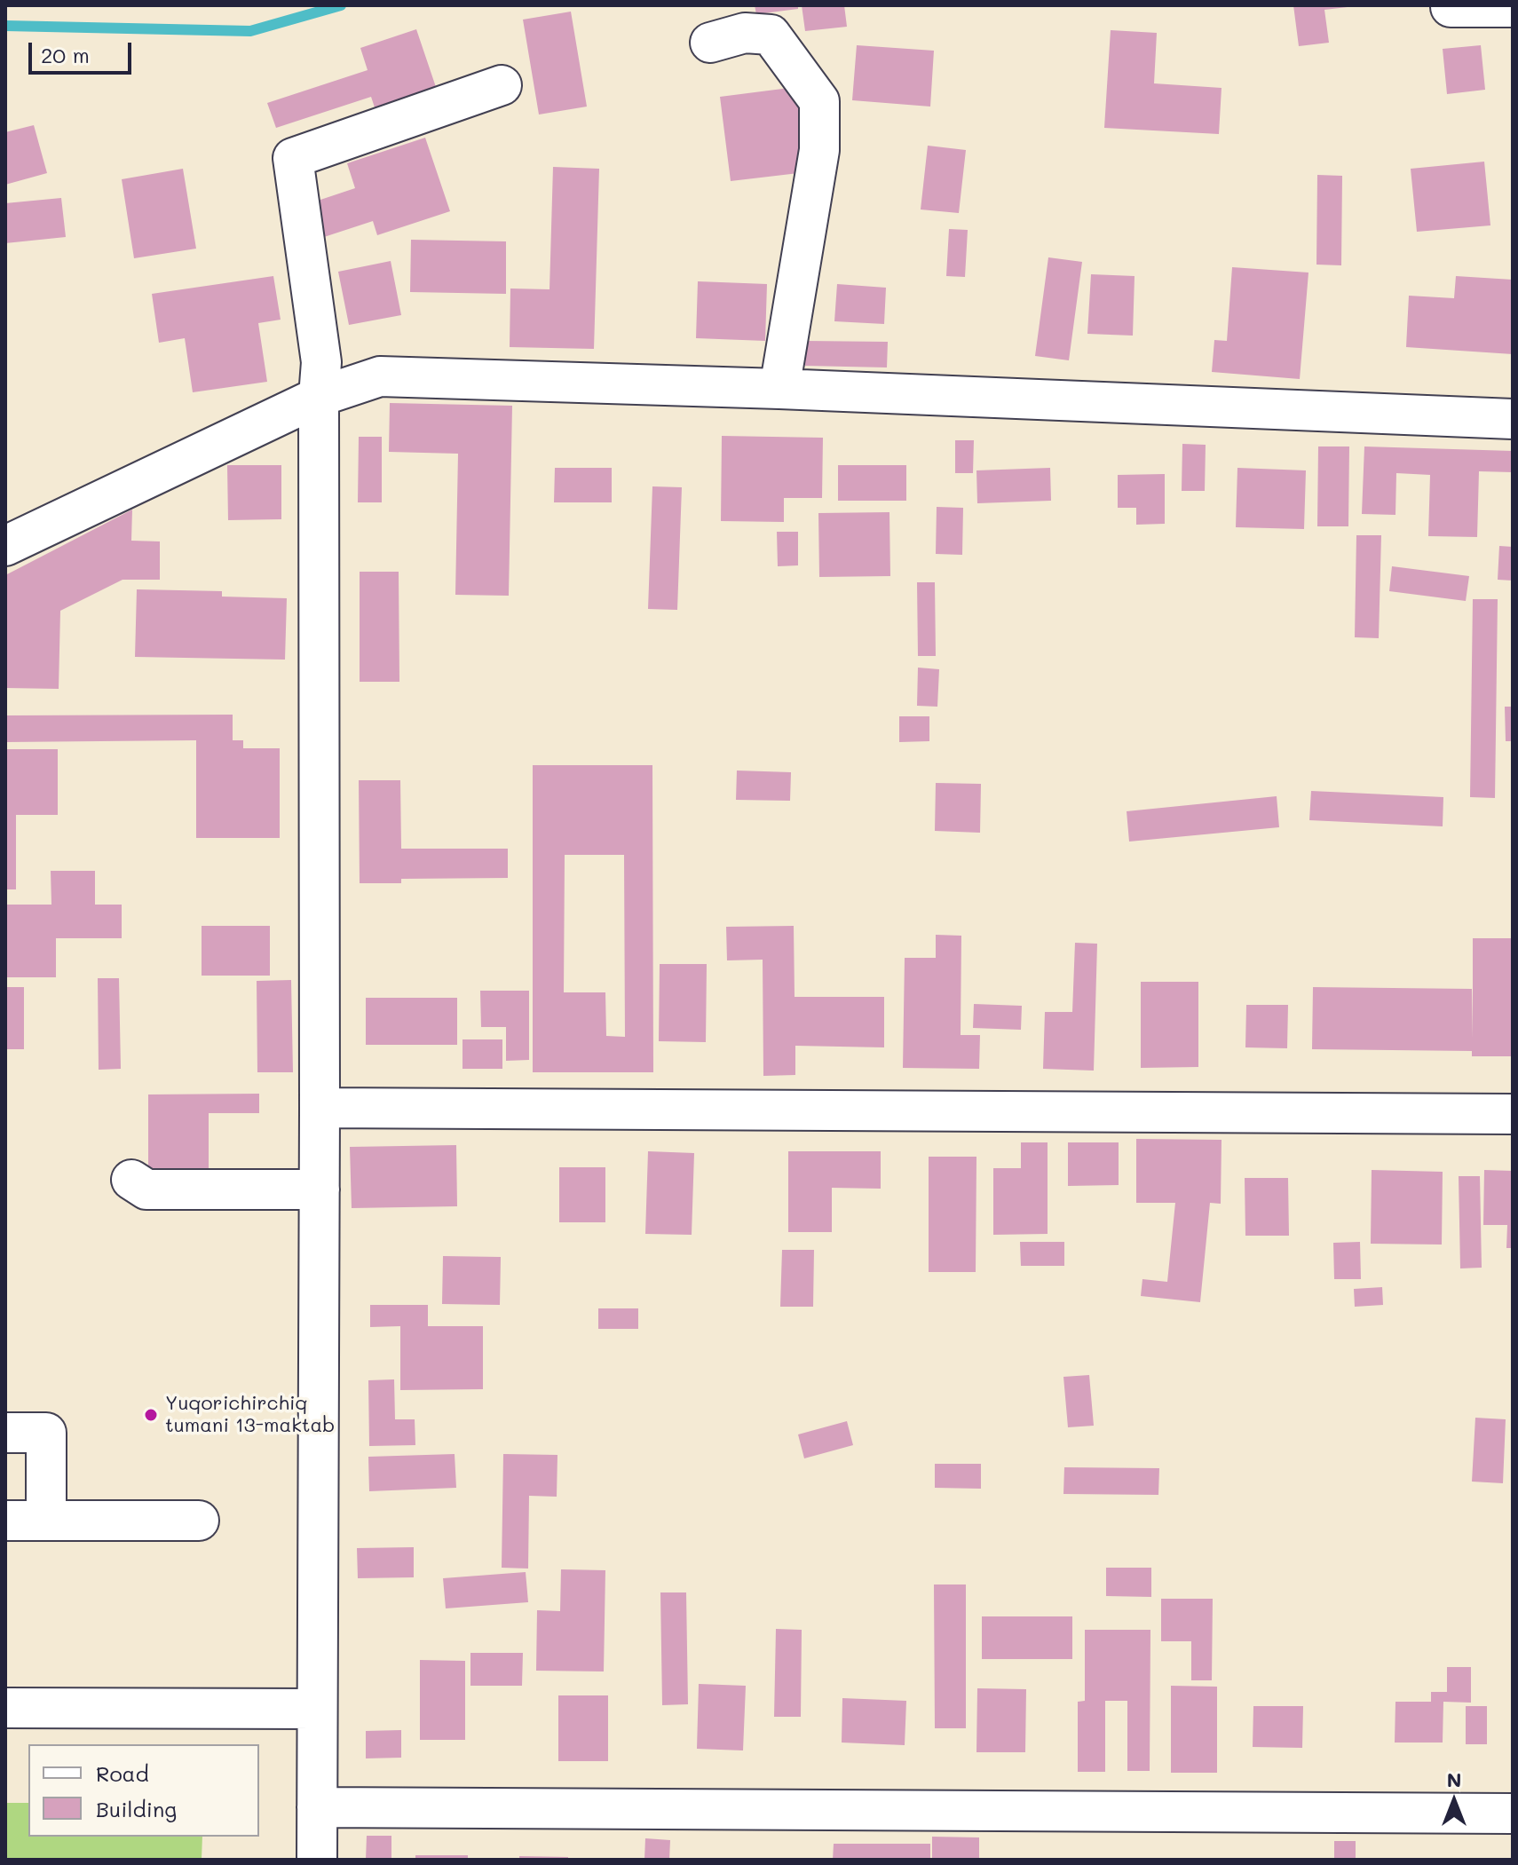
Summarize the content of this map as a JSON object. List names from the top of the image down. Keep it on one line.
{"places":["Yuqorichirchiq tumani 13-maktab"],"legend":["Road","Building"],"scale_bar":"20 m","north":"top"}
